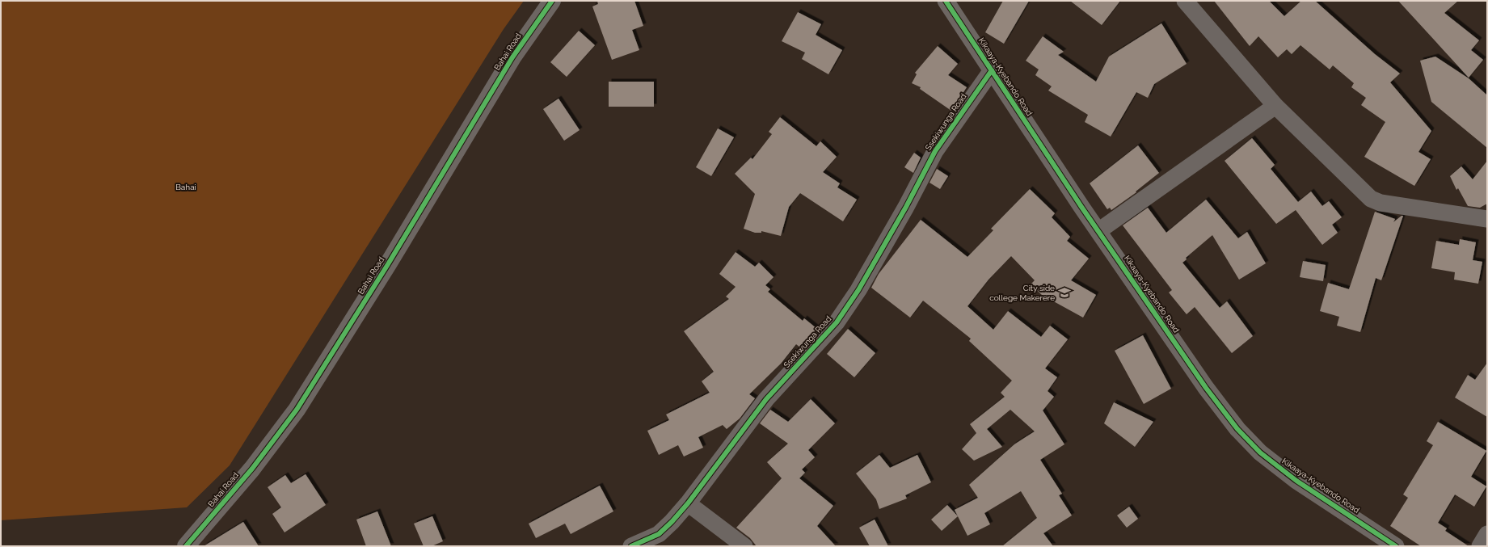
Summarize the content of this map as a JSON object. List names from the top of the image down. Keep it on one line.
{"streets":{"street":["Bahai Road","Kikaaya-Kyebando Road","Ssekiwunga Road"]},"crossings":[["Kikaaya-Kyebando Road","Ssekiwunga Road"]],"parks":["Bahai"],"places":{"school or university":["City side college Makerere"]}}
